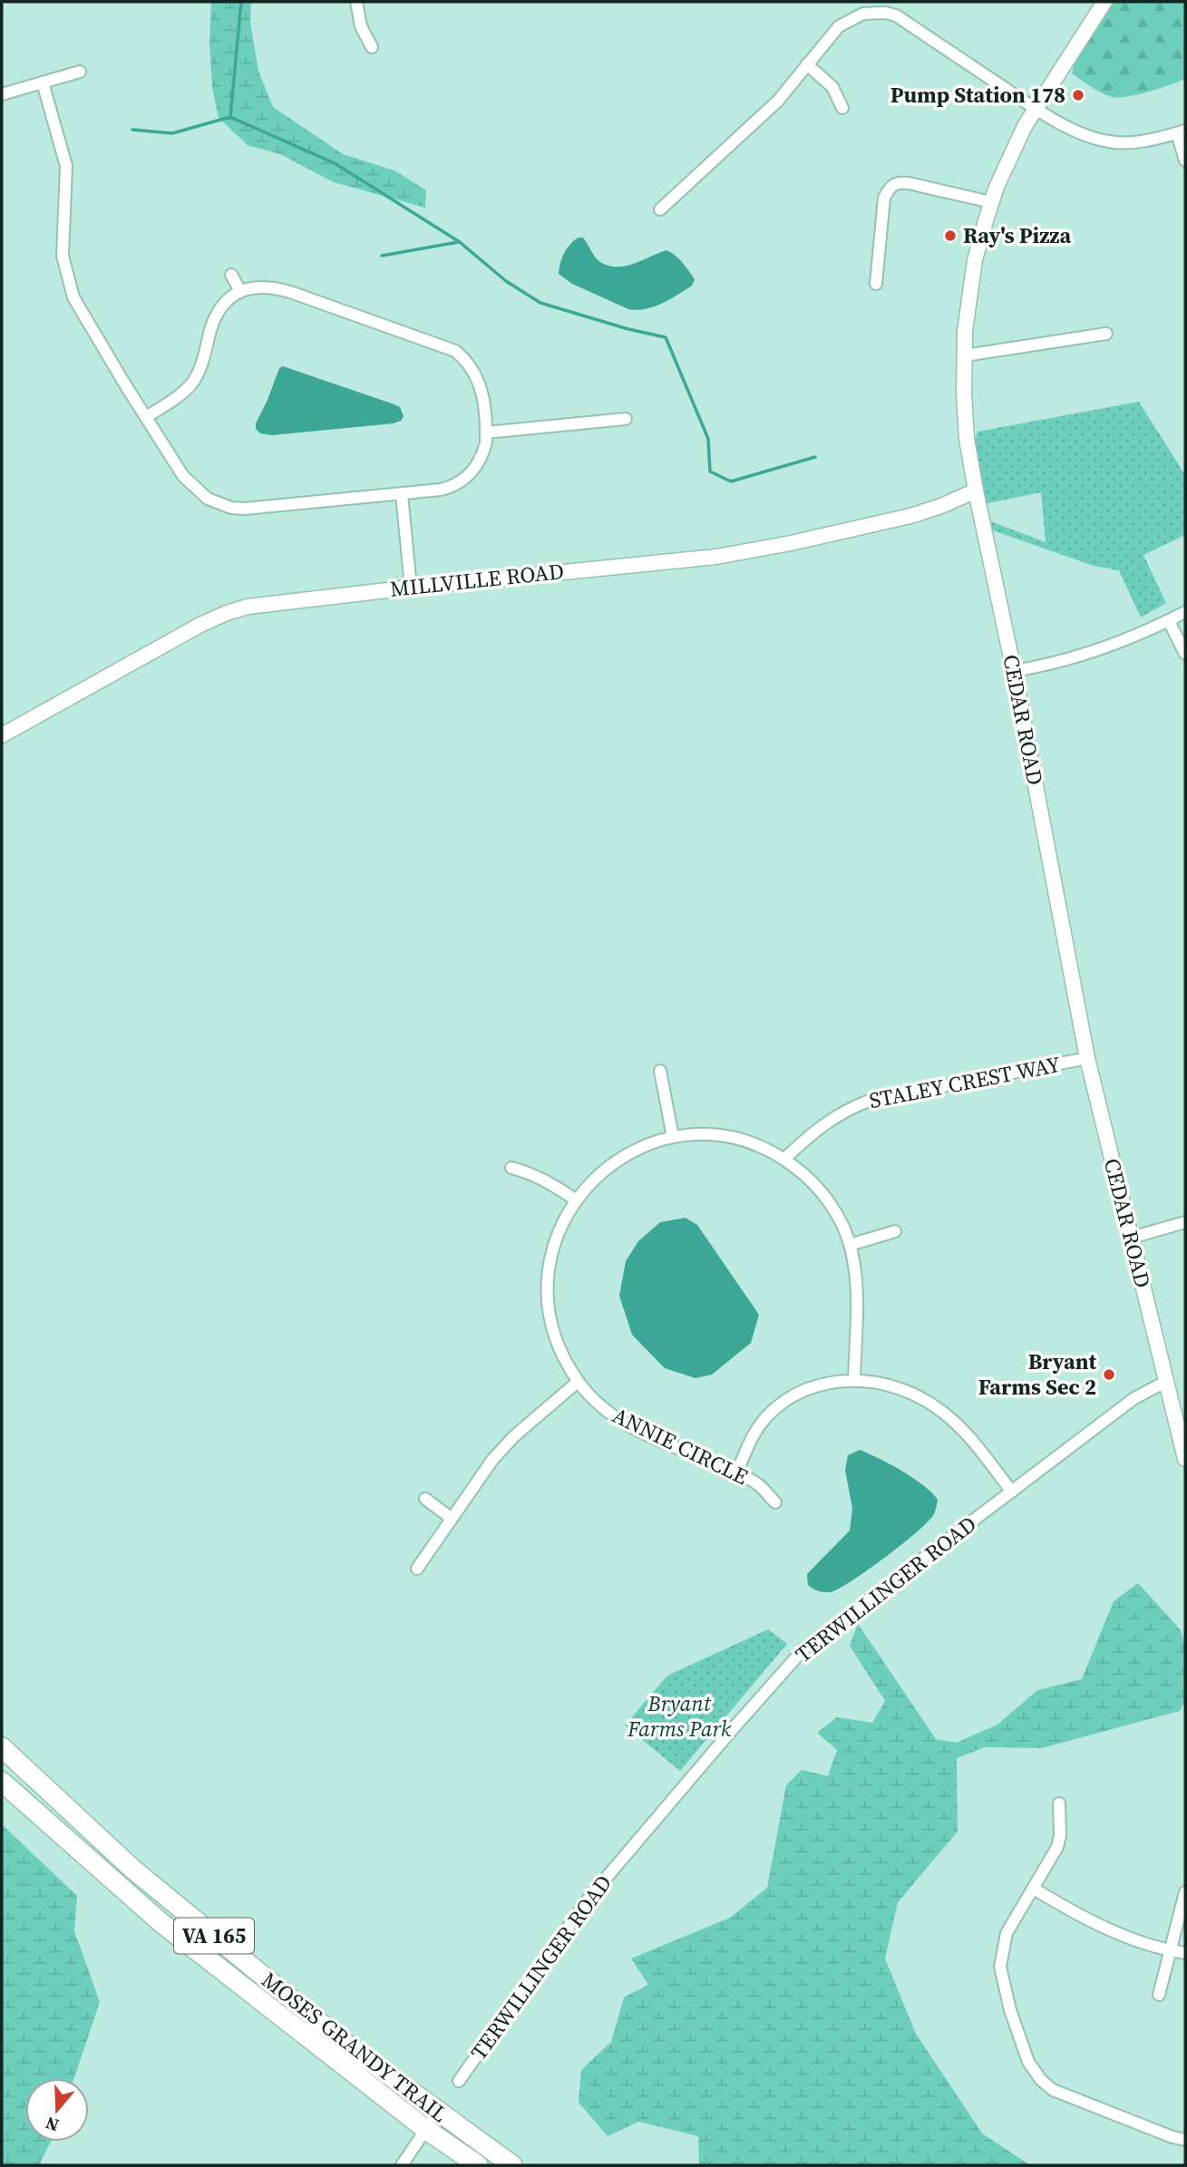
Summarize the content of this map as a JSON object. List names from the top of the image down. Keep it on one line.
{"streets":{"main road":["VA 165","MOSES GRANDY TRAIL"],"street":["MILLVILLE ROAD","CEDAR ROAD","STALEY CREST WAY","ANNIE CIRCLE","TERWILLINGER ROAD"]},"crossings":[["MILLVILLE ROAD","CEDAR ROAD"],["CEDAR ROAD","STALEY CREST WAY"],["CEDAR ROAD","TERWILLINGER ROAD"],["STALEY CREST WAY","ANNIE CIRCLE"]],"parks":["Bryant Farms Park"],"places":["Pump Station 178","Ray's Pizza","Bryant Farms Sec 2"],"north":"bottom"}
